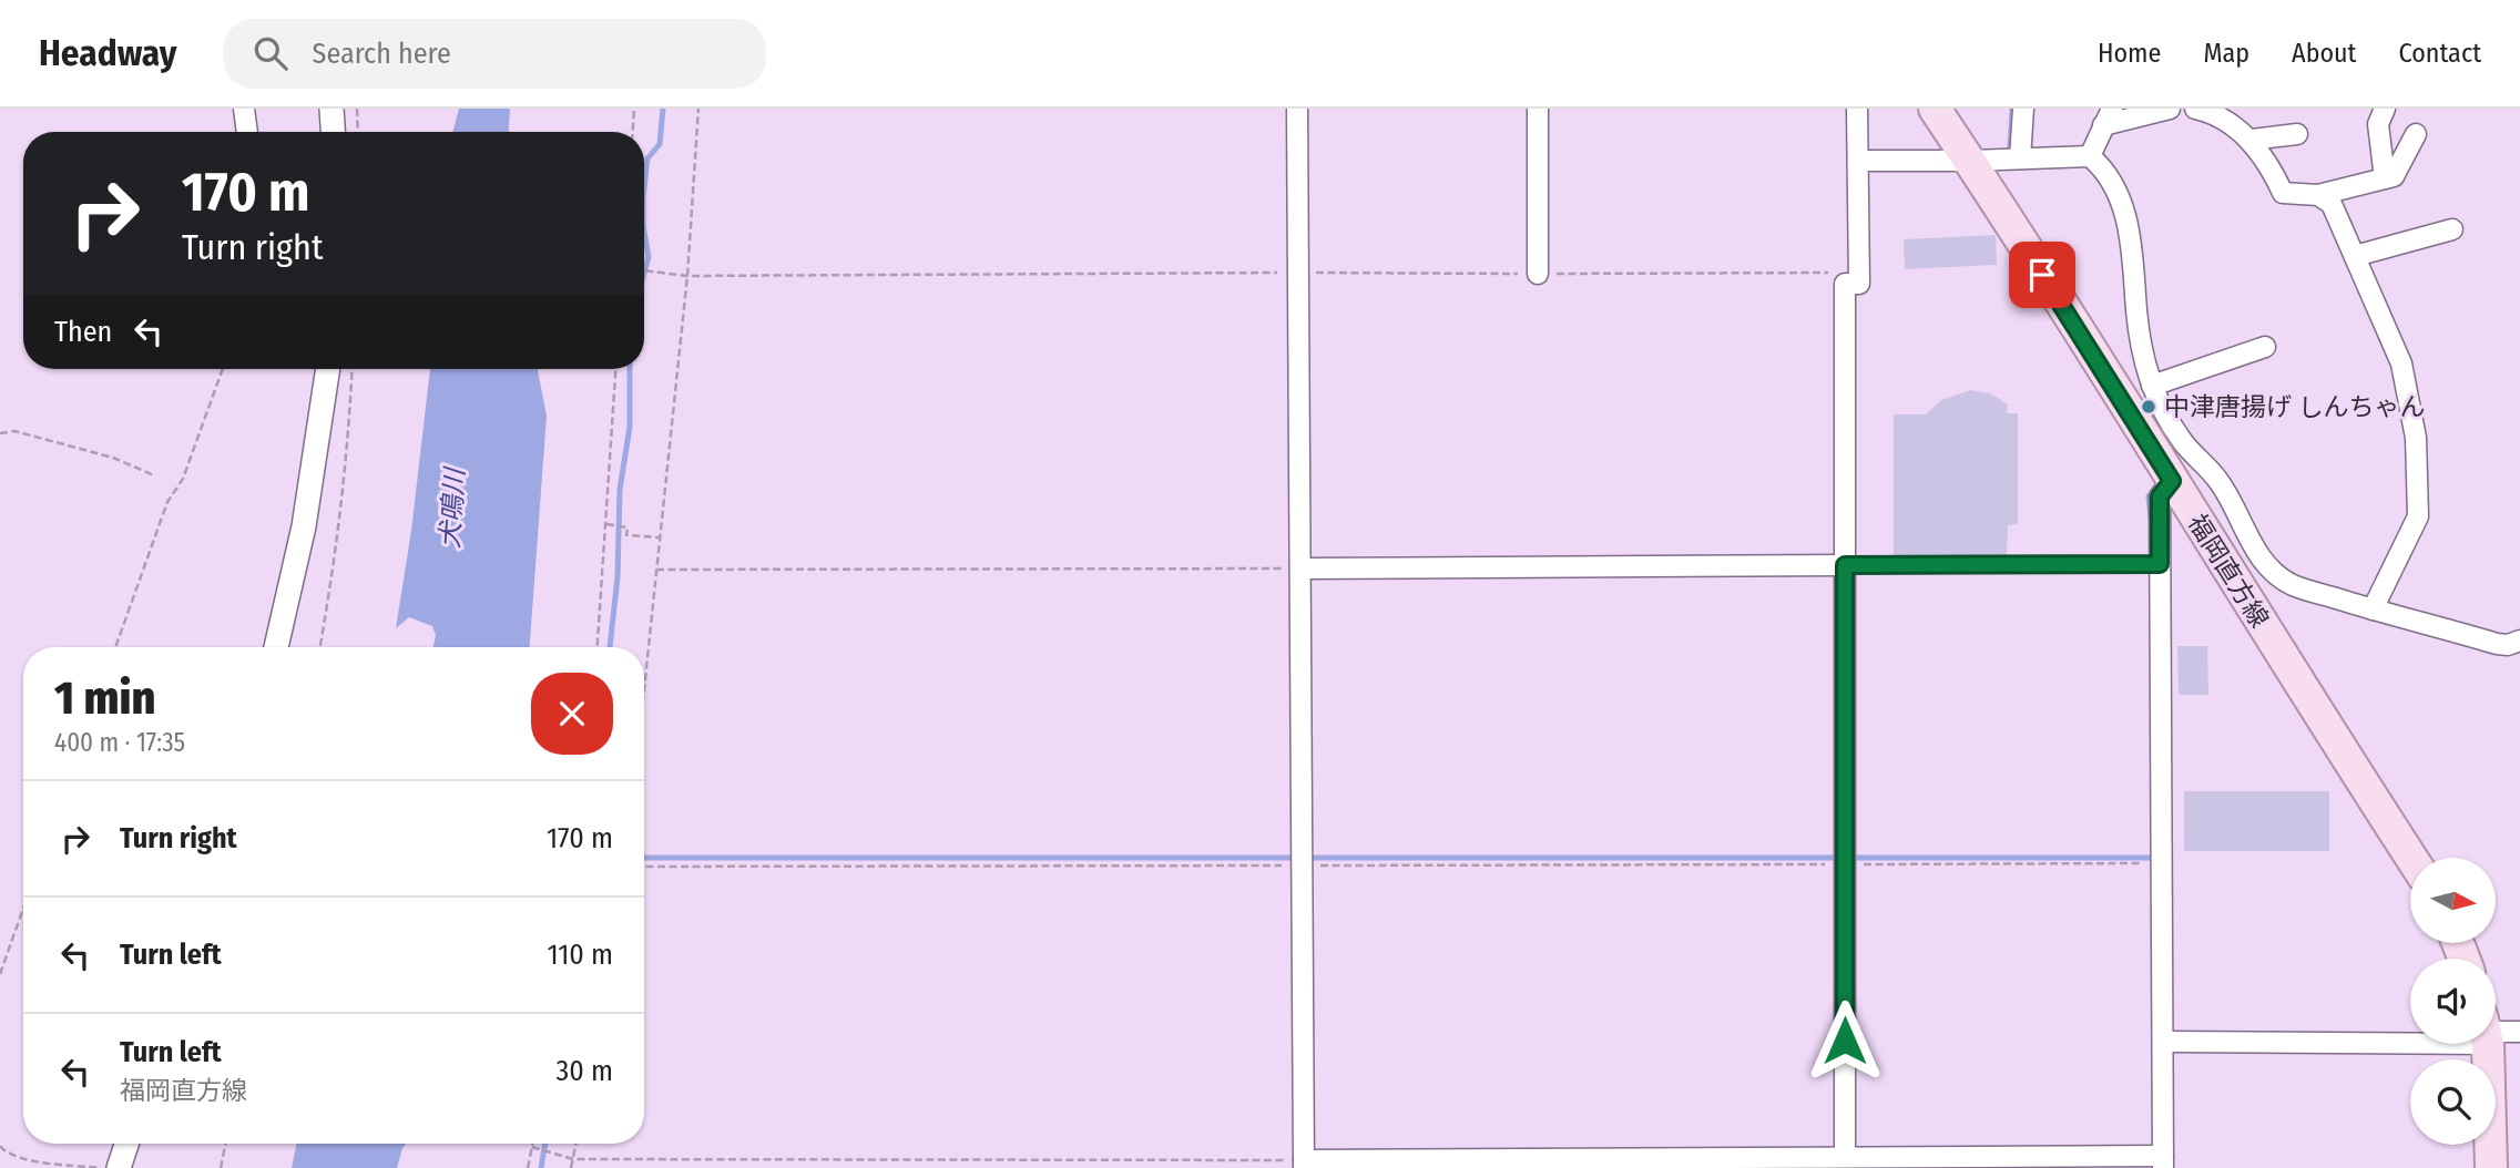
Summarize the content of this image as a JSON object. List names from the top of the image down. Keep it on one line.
{"streets":{"main road":["福岡直方線"]},"water":["犬鳴川"],"places":["中津唐揚げ しんちゃん"],"north":"right","page":{"header":"Headway","search":"Search here","nav":["Home","Map","About","Contact"],"turn":["170 m","Turn right"],"then":"Then","heading":["1 min","400 m · 17:35"],"list":[{"name":"Turn right","value":"170 m"},{"name":"Turn left","value":"110 m"},{"name":"Turn left","note":"福岡直方線","value":"30 m"}]}}
